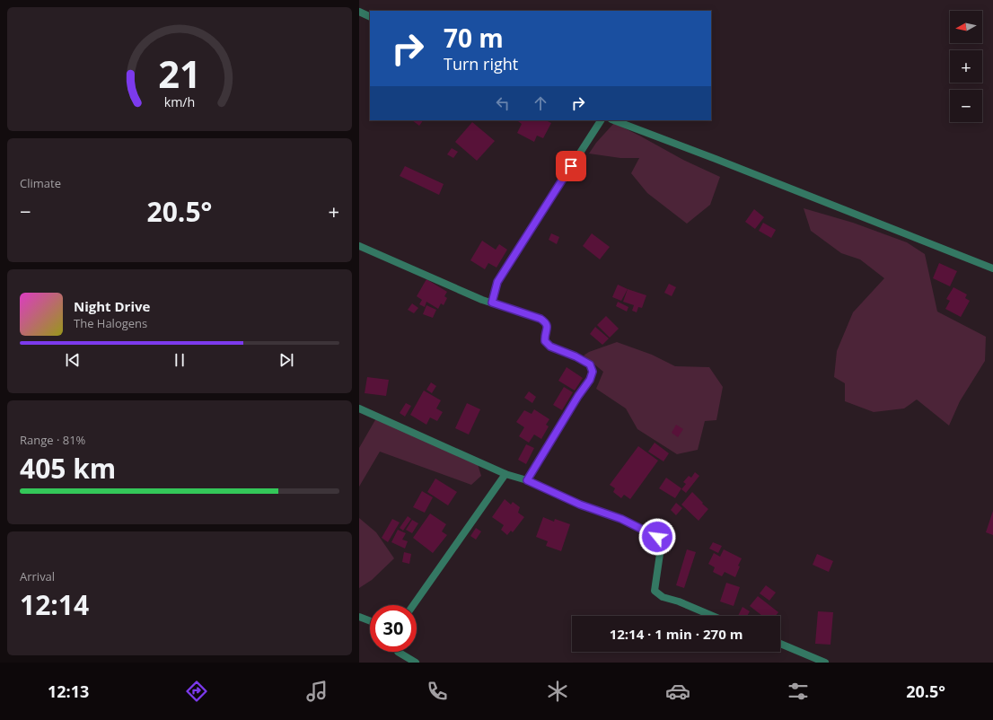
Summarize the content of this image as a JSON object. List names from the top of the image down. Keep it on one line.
{"north":"left","page":{"map_buttons":["+","−"],"turn":["70 m","Turn right"],"tile":["Climate",["Range · 81%","405 km"],["Arrival","12:14"]],"heat":["−","20.5°","+"],"song":["Night Drive","The Halogens"],"limit":"30","trip":"12:14 · 1 min · 270 m","tabs":["12:13","20.5°"],"gauge":["21","km/h"]}}
